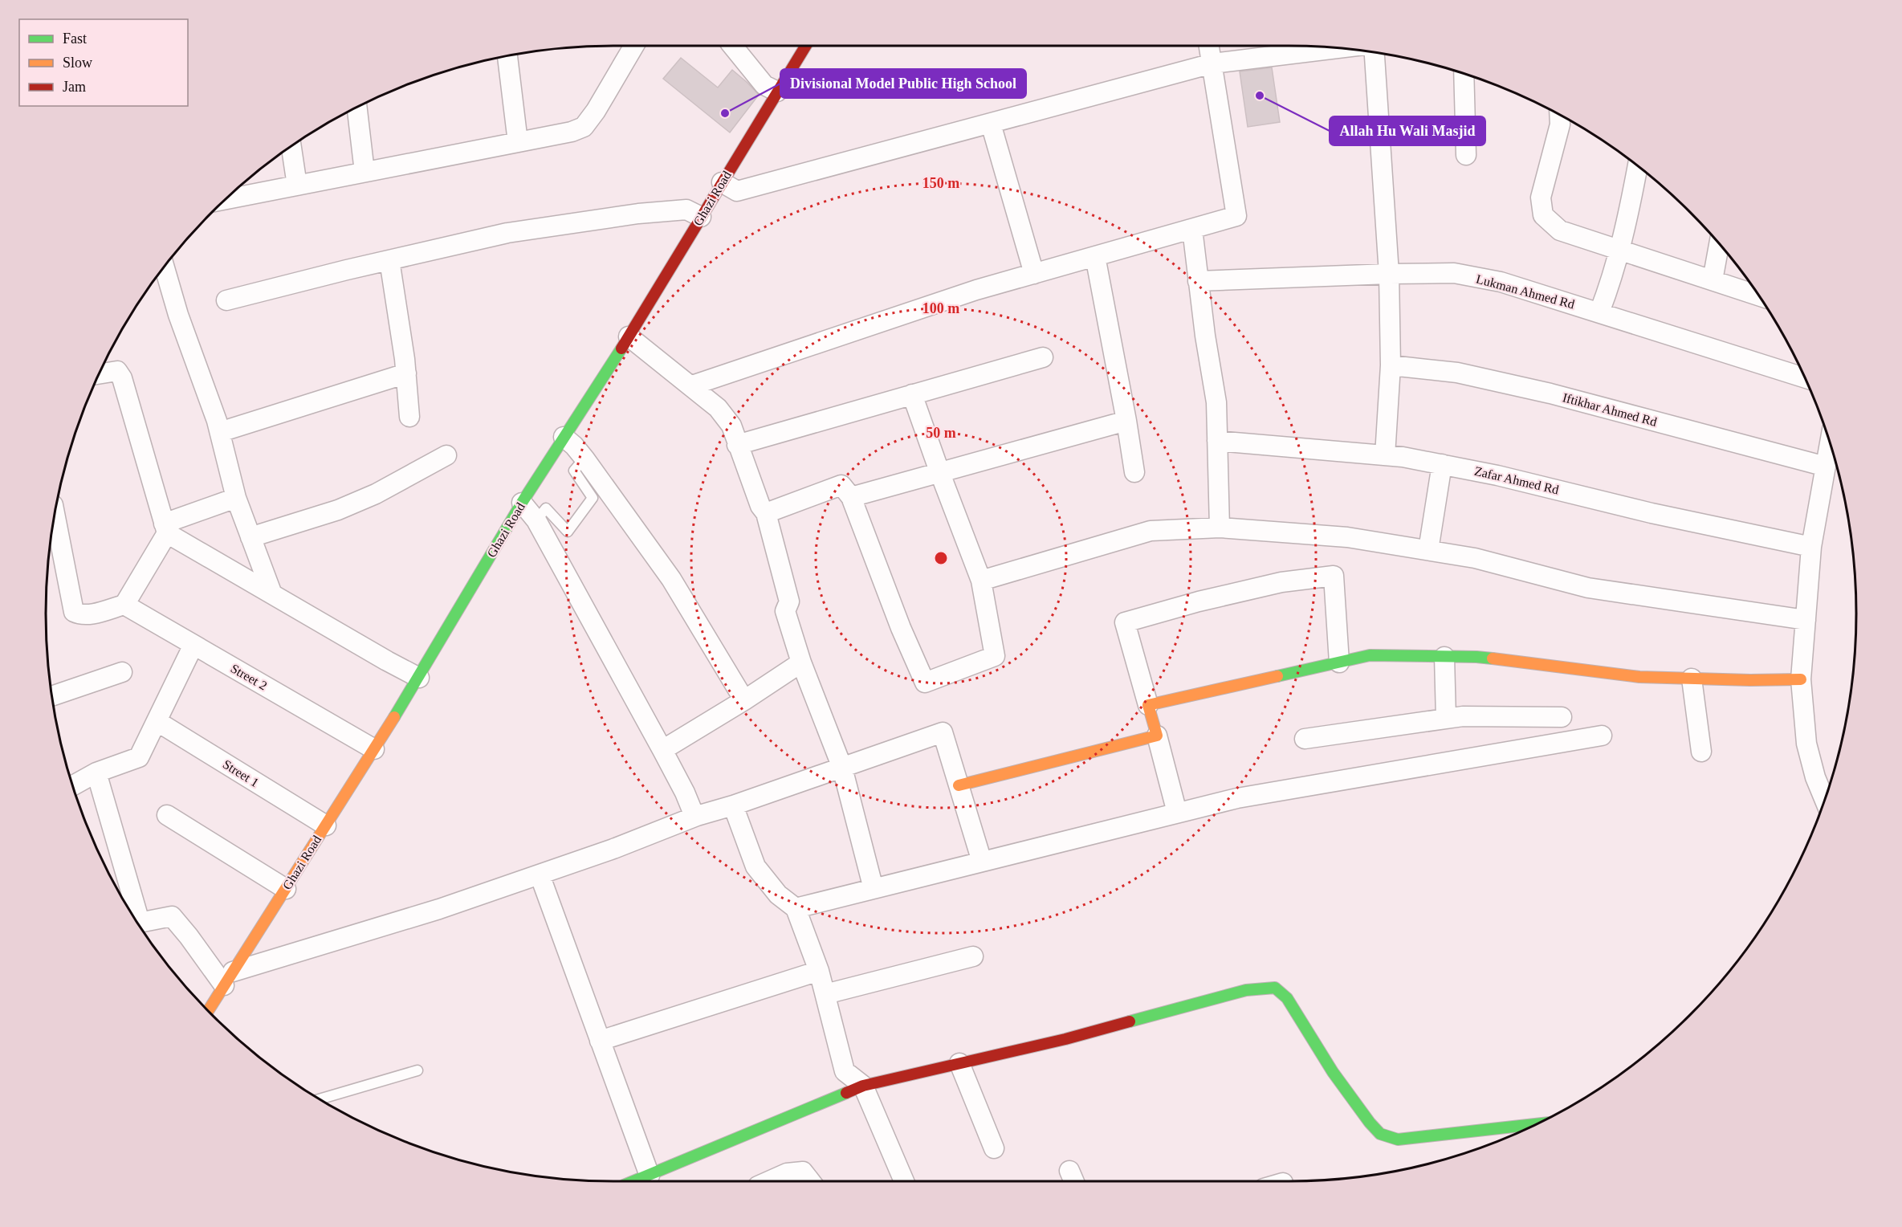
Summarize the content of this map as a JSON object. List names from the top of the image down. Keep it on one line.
{"streets":{"street":["Ghazi Road","Lukman Ahmed Rd","Iftikhar Ahmed Rd","Zafar Ahmed Rd","Street 2","Street 1"]},"crossings":[["Ghazi Road","Street 2"],["Ghazi Road","Street 1"]],"places":["Allah Hu Wali Masjid","Divisional Model Public High School"],"legend":["Fast","Slow","Jam"],"rings":["150 m","100 m","50 m"]}
